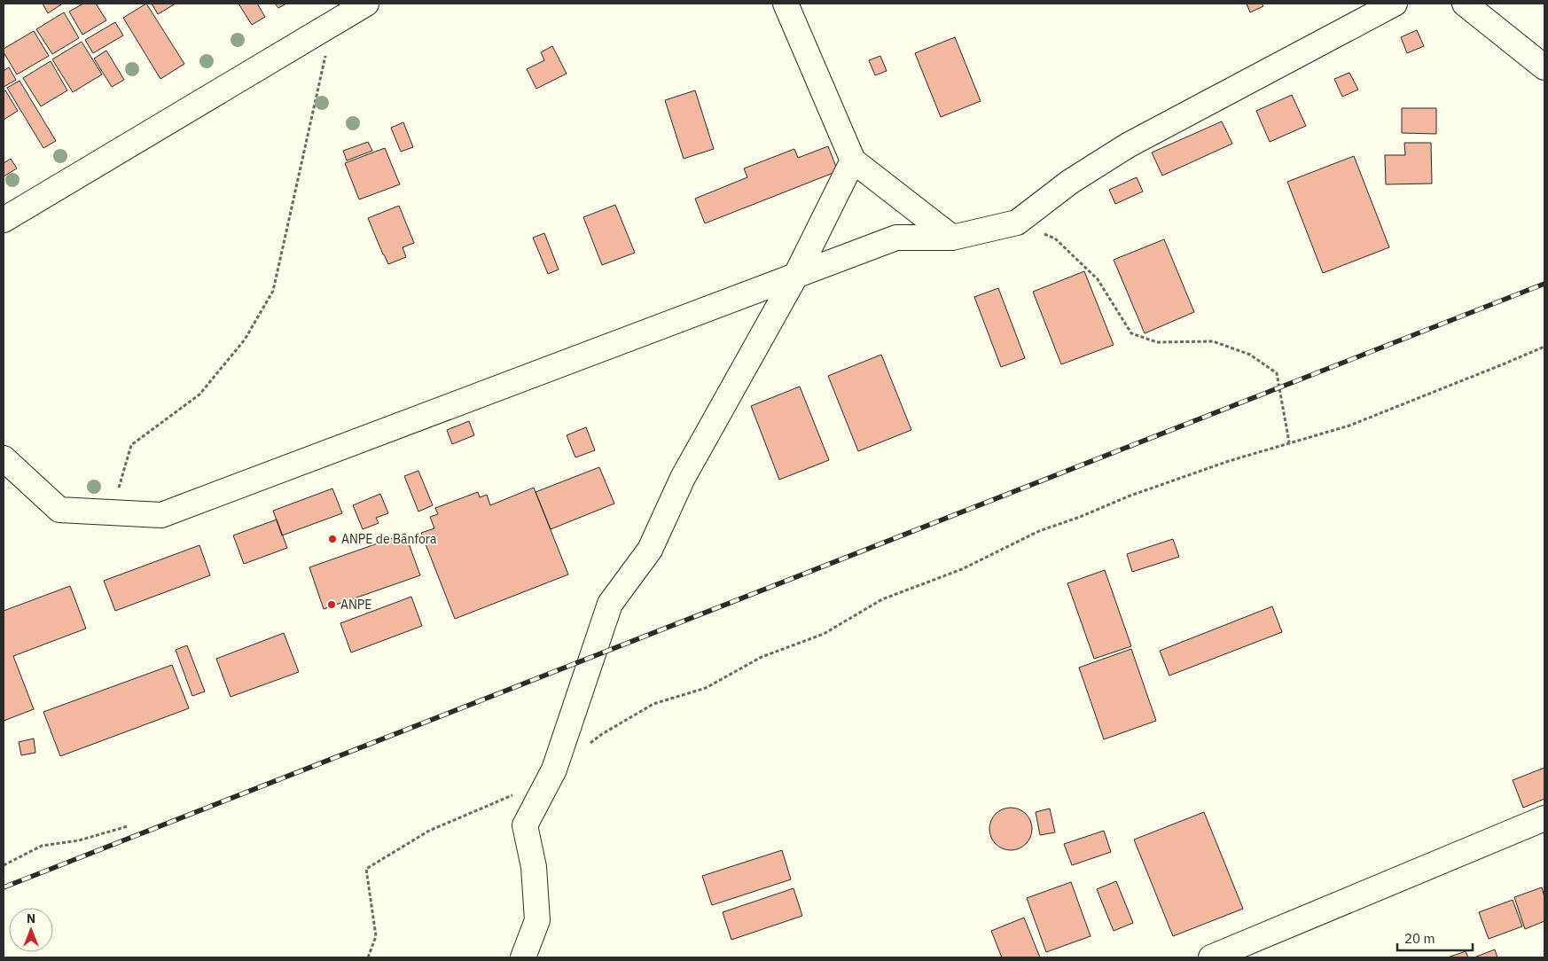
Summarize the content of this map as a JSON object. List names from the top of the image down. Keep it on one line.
{"places":["ANPE de Banfora","ANPE"],"scale_bar":"20 m","north":"top"}
